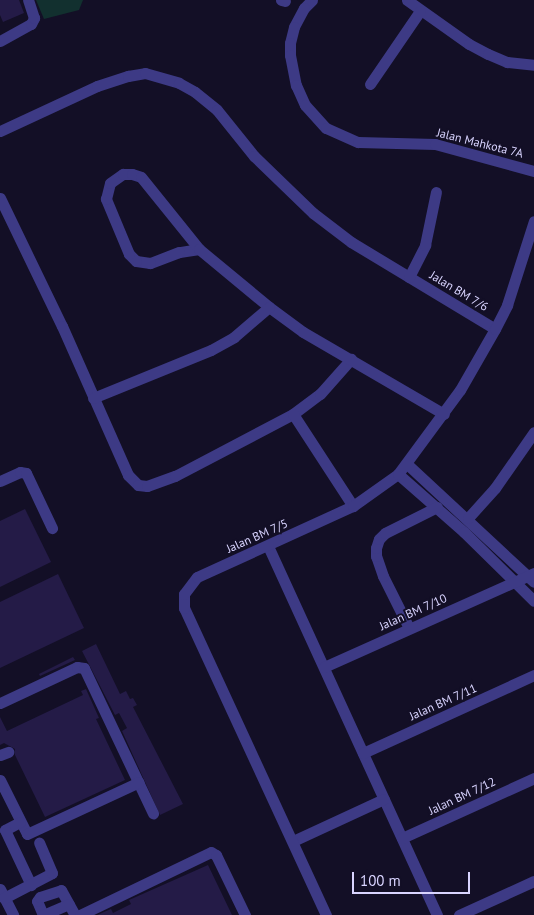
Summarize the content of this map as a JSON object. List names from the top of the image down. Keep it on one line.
{"streets":{"street":["Jalan Mahkota 7A","Jalan BM 7/6","Jalan BM 7/5","Jalan BM 7/10","Jalan BM 7/11","Jalan BM 7/12"]},"crossings":[["Jalan BM 7/6","Jalan BM 7/5"]],"scale_bar":"100 m"}
